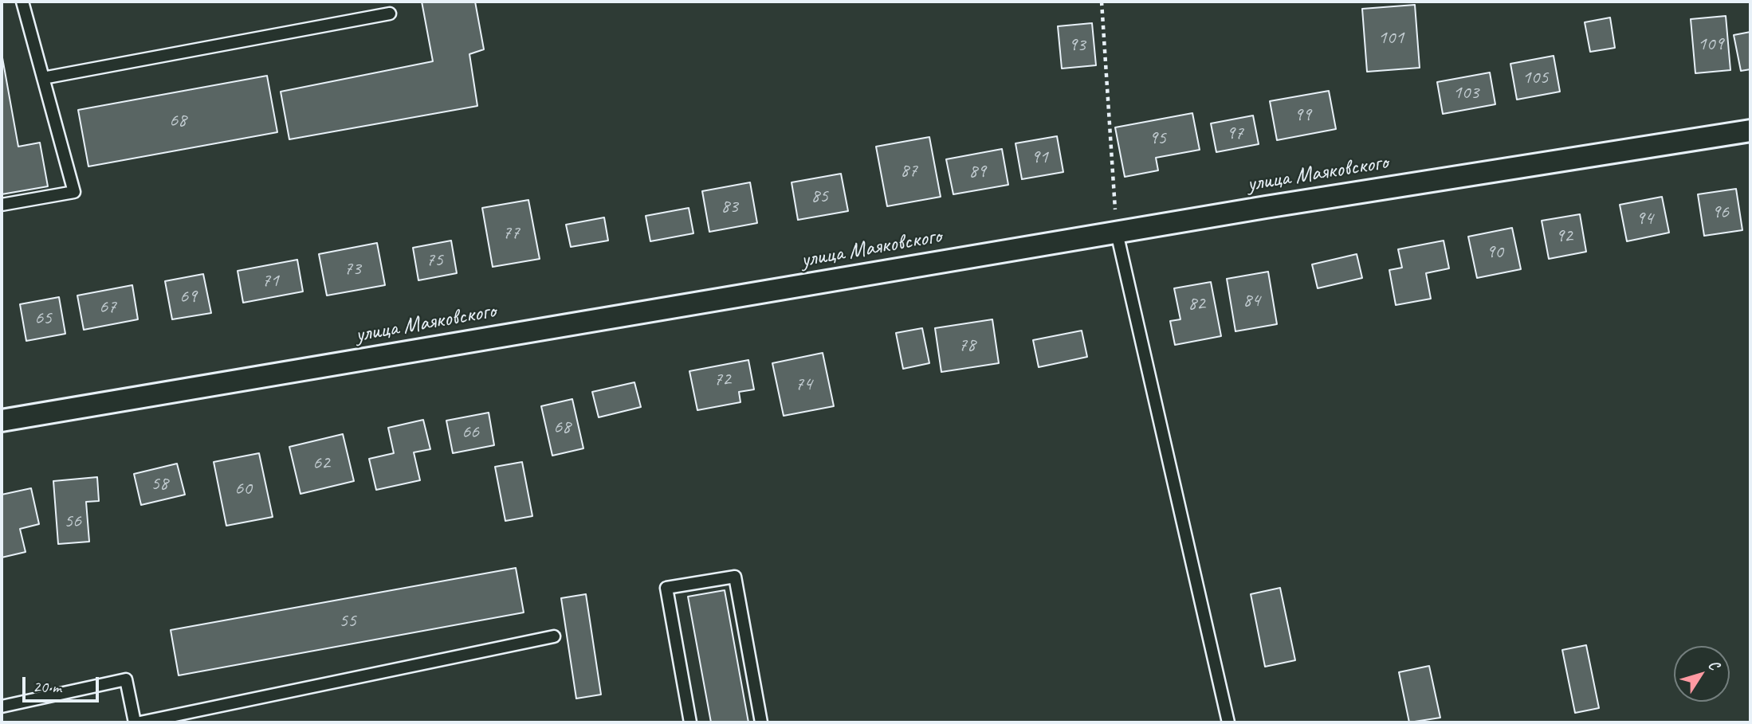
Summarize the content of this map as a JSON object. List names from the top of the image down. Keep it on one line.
{"streets":{"street":["улица Маяковского"]},"house_numbers":["101","109","93","105","103","99","68","97","95","91","87","89","85","83","96","94","77","92","90","75","73","71","69","84","82","67","65","78","72","74","68","66","62","58","60","56","55"],"scale_bar":"20 m","north":"top right"}
